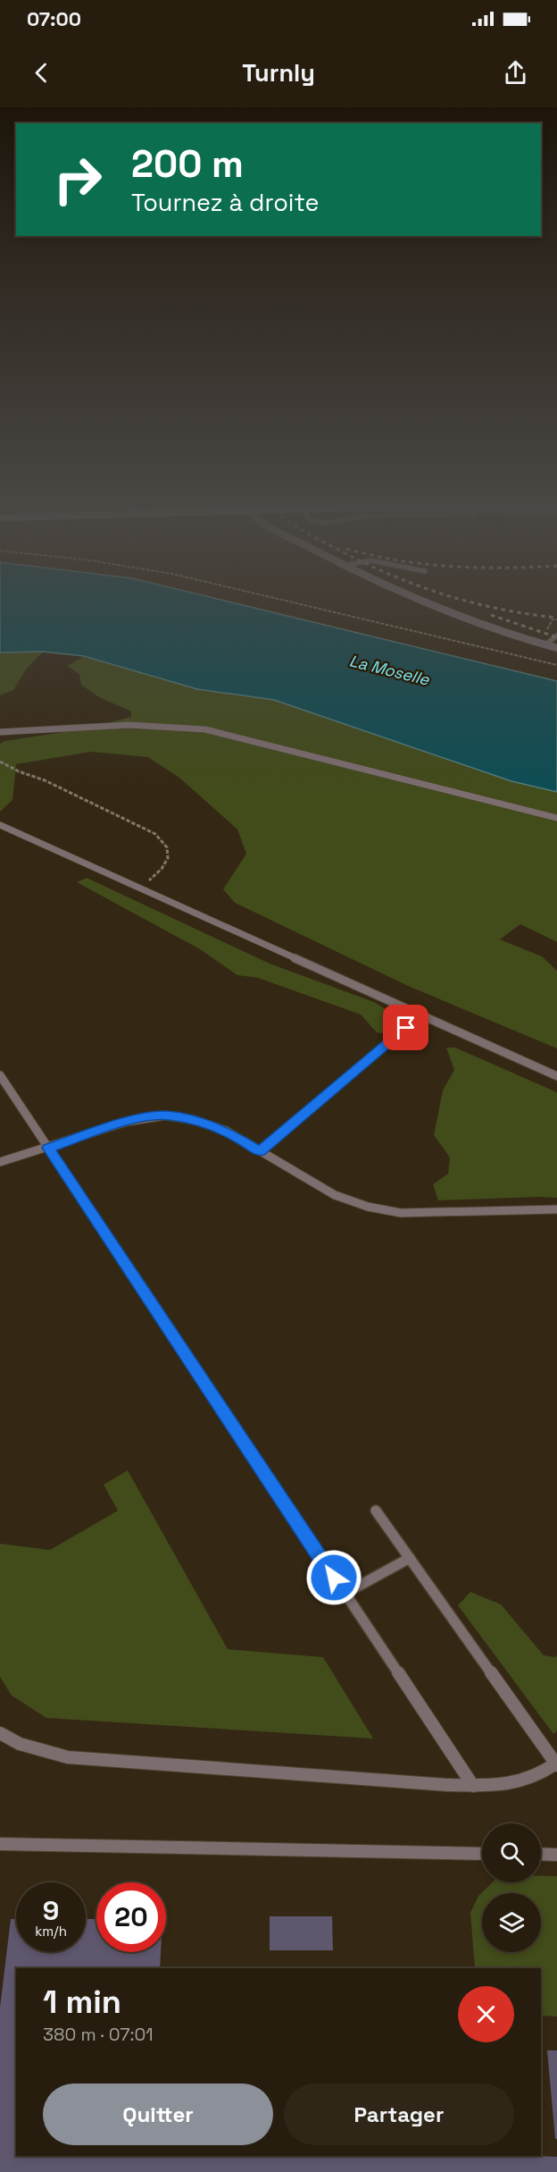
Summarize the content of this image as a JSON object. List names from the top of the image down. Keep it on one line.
{"water":["La Moselle"],"page":{"status":"07:00","header":"Turnly","turn":["200 m","Tournez à droite"],"speed":"9 km/h","limit":"20","heading":["1 min","380 m · 07:01"],"buttons":["Quitter","Partager"]}}
